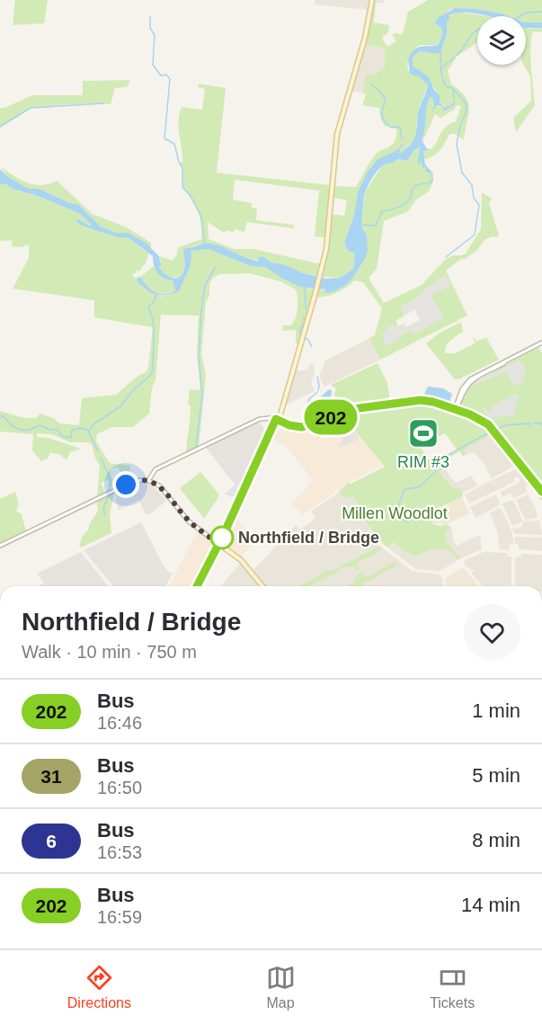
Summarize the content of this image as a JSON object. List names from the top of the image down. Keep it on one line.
{"parks":["Millen Woodlot"],"places":{"sports":["RIM #3"],"other":["Northfield / Bridge"]},"lines":["bus line 202"],"page":{"on_map":"202","heading":["Northfield / Bridge","Walk · 10 min · 750 m"],"list":[{"mark":"202","name":"Bus","note":"16:46","value":"1 min"},{"mark":"31","name":"Bus","note":"16:50","value":"5 min"},{"mark":"6","name":"Bus","note":"16:53","value":"8 min"},{"mark":"202","name":"Bus","note":"16:59","value":"14 min"}],"tabs":["Directions","Map","Tickets"]}}
